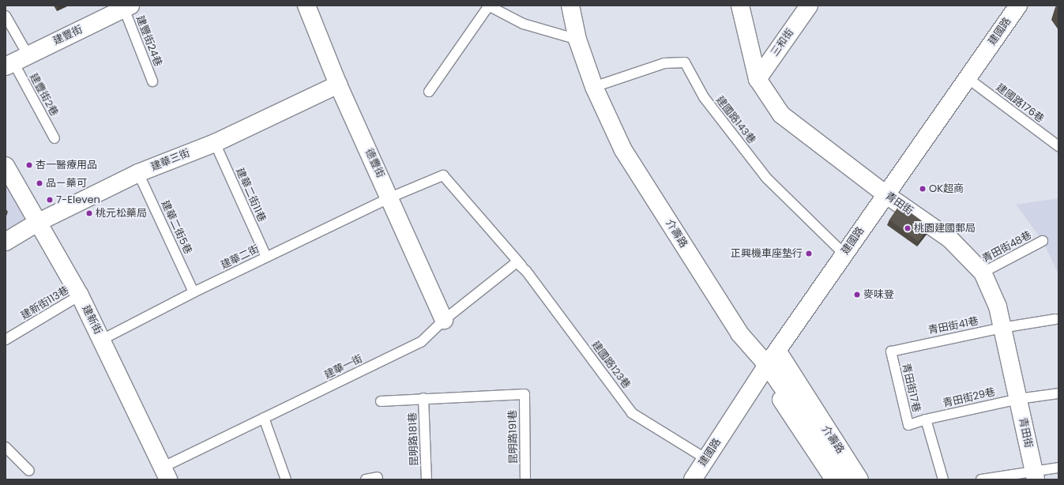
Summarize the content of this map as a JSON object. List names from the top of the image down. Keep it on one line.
{"streets":{"street":["建國路","建豐街","三和街","建華三街","德豐街","青田街","介壽路","建新街"],"lane":["建豐街24巷","建豐街2巷","建國路176巷","建國路143巷","建華二街11巷","建華二街5巷","青田街48巷","建華二街","建新街113巷","青田街41巷","建國路123巷","建華一街","青田街17巷","青田街29巷","昆明路191巷","昆明路181巷"]},"crossings":[["建國路","建國路176巷"],["建國路","建國路143巷"],["建國路","青田街"],["建國路","介壽路"],["建國路","建國路123巷"],["建豐街","建豐街24巷"],["建豐街","建豐街2巷"],["三和街","青田街"],["建國路143巷","介壽路"],["建華三街","德豐街"],["建華三街","建華二街11巷"],["建華三街","建華二街5巷"],["建華三街","建新街"],["德豐街","建華二街"],["德豐街","建華一街"],["建華二街11巷","建華二街"],["青田街","青田街48巷"],["青田街","青田街41巷"],["青田街","青田街29巷"],["建華二街5巷","建華二街"],["建華二街","建新街"],["建華二街","建國路123巷"],["建新街113巷","建新街"],["建新街","建華一街"],["青田街41巷","青田街17巷"],["建國路123巷","建華一街"],["青田街17巷","青田街29巷"],["昆明路191巷","昆明路181巷"]],"places":["杏一醫療用品","品ㄧ藥可","OK超商","7-Eleven","桃元松藥局","桃園建國郵局","正興機車座墊行","麥味登"]}
